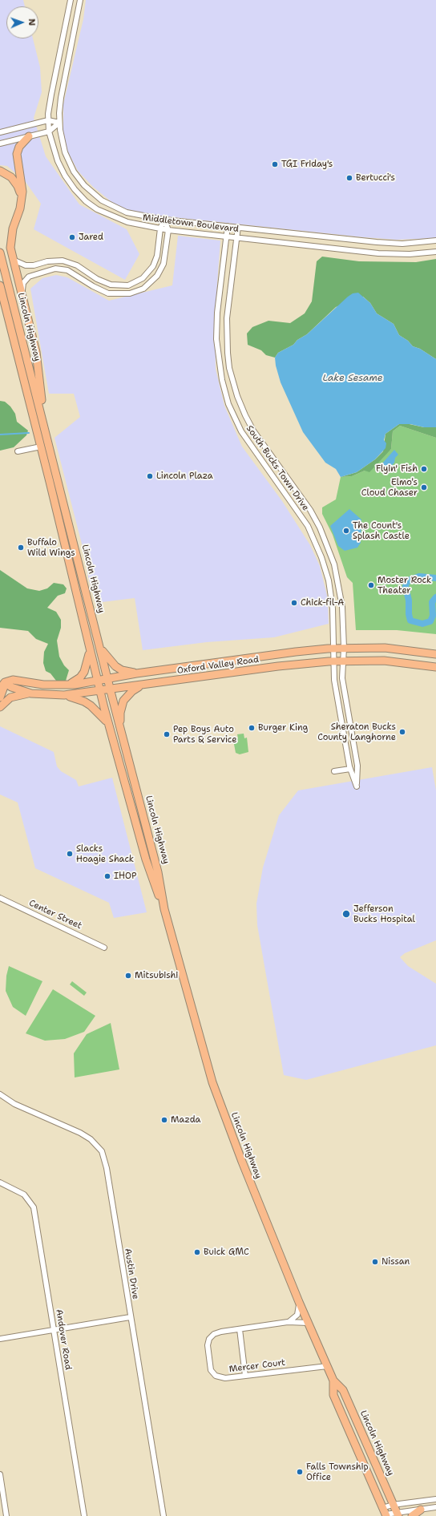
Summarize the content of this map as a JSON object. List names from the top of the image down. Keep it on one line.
{"streets":{"main road":["Lincoln Highway","Oxford Valley Road"],"street":["Middletown Boulevard","South Bucks Town Drive","Center Street","Austin Drive","Andover Road","Mercer Court"]},"crossings":[["Middletown Boulevard","South Bucks Town Drive"],["Lincoln Highway","Oxford Valley Road"],["Lincoln Highway","Mercer Court"],["South Bucks Town Drive","Oxford Valley Road"]],"water":["Lake Sesame"],"places":["TGI Friday's","Bertucci's","Jared","Flyin' Fish","Lincoln Plaza","Elmo's Cloud Chaser","The Count's Splash Castle","Buffalo Wild Wings","Moster Rock Theater","Chick-fil-A","Burger King","Sheraton Bucks County Langhorne","Pep Boys Auto Parts & Service","Slacks Hoagie Shack","IHOP","Jefferson Bucks Hospital","Mitsubishi","Mazda","Buick GMC","Nissan","Falls Township Office"],"north":"right"}
